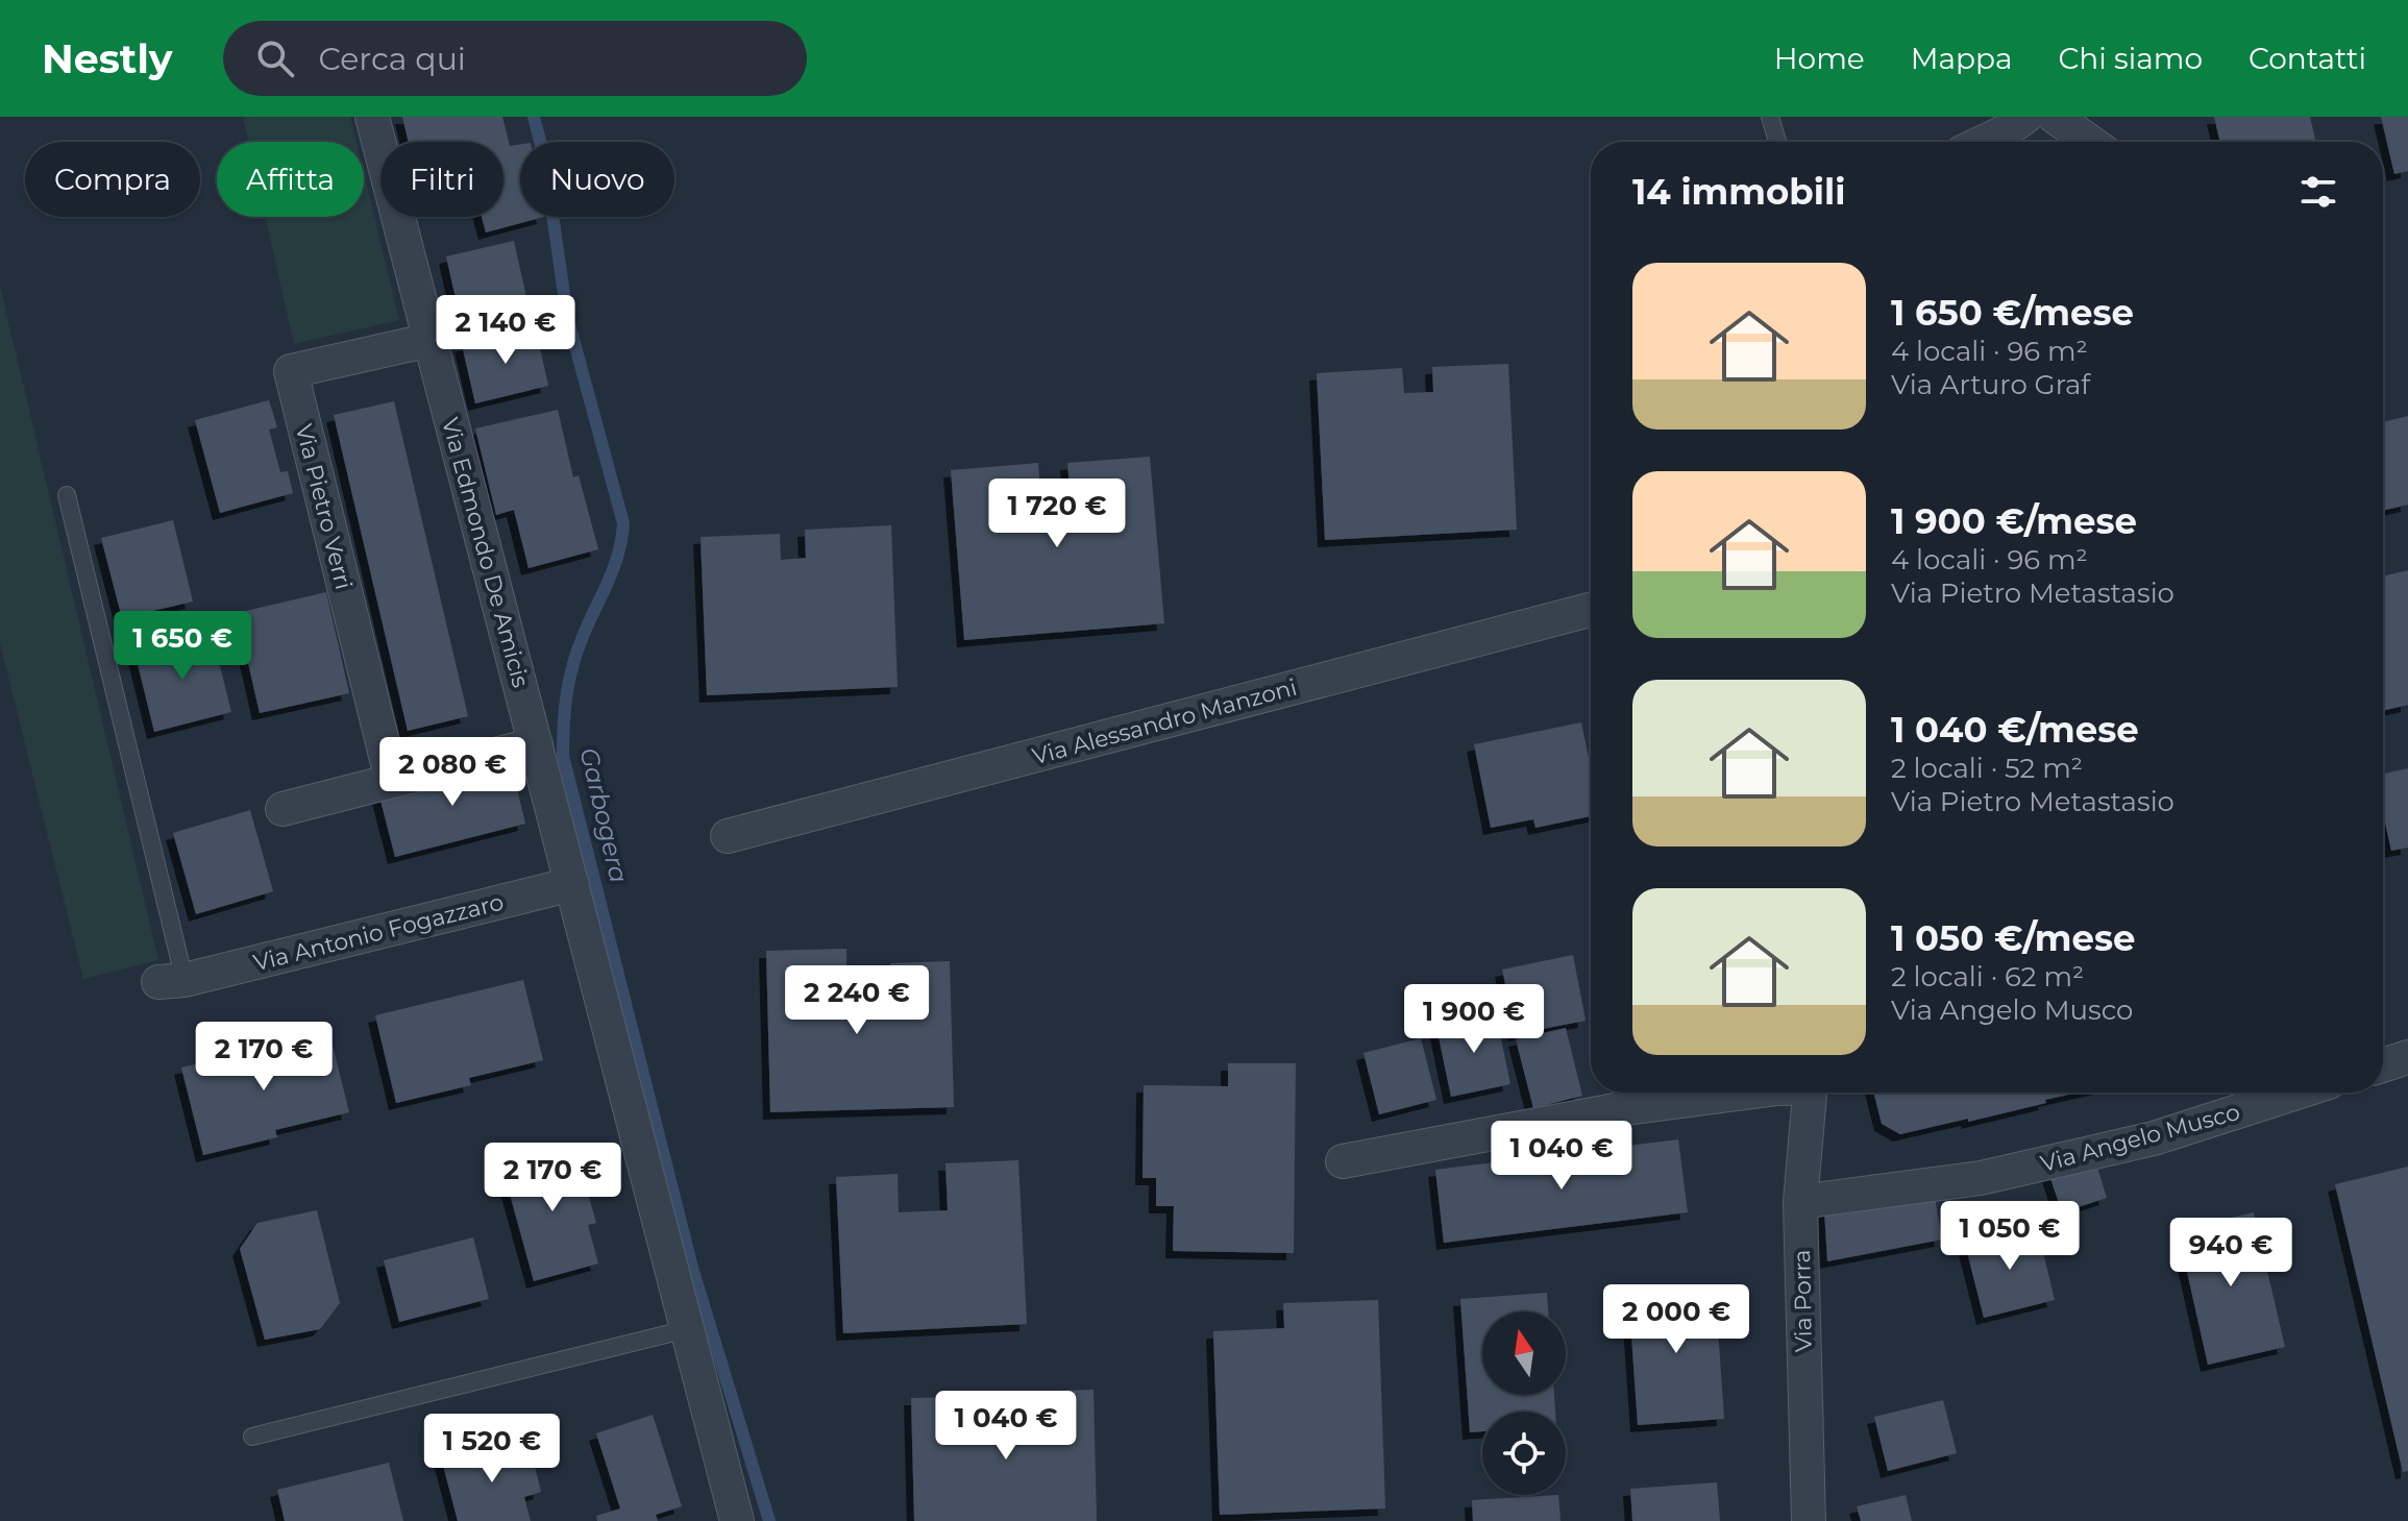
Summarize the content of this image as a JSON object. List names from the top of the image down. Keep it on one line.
{"streets":{"street":["Via Pietro Verri","Via Edmondo De Amicis","Via Alessandro Manzoni","Via Antonio Fogazzaro","Via Angelo Musco","Via Porra"]},"crossings":[["Via Pietro Verri","Via Edmondo De Amicis"],["Via Edmondo De Amicis","Via Antonio Fogazzaro"],["Via Angelo Musco","Via Porra"]],"water":["Garbogera"],"north":"top","page":{"header":"Nestly","search":"Cerca qui","nav":["Home","Mappa","Chi siamo","Contatti"],"chip":["Compra","Affitta","Filtri","Nuovo"],"heading":"14 immobili","list":[{"name":"1 650 €/mese","note":"4 locali · 96 m² · Via Arturo Graf"},{"name":"1 900 €/mese","note":"4 locali · 96 m² · Via Pietro Metastasio"},{"name":"1 040 €/mese","note":"2 locali · 52 m² · Via Pietro Metastasio"},{"name":"1 050 €/mese","note":"2 locali · 62 m² · Via Angelo Musco"}],"price":["2 140 €","1 720 €","1 650 €","2 080 €","2 240 €","1 900 €","2 170 €","1 040 €","2 170 €","1 050 €","940 €","2 000 €","1 040 €","1 520 €"]}}
